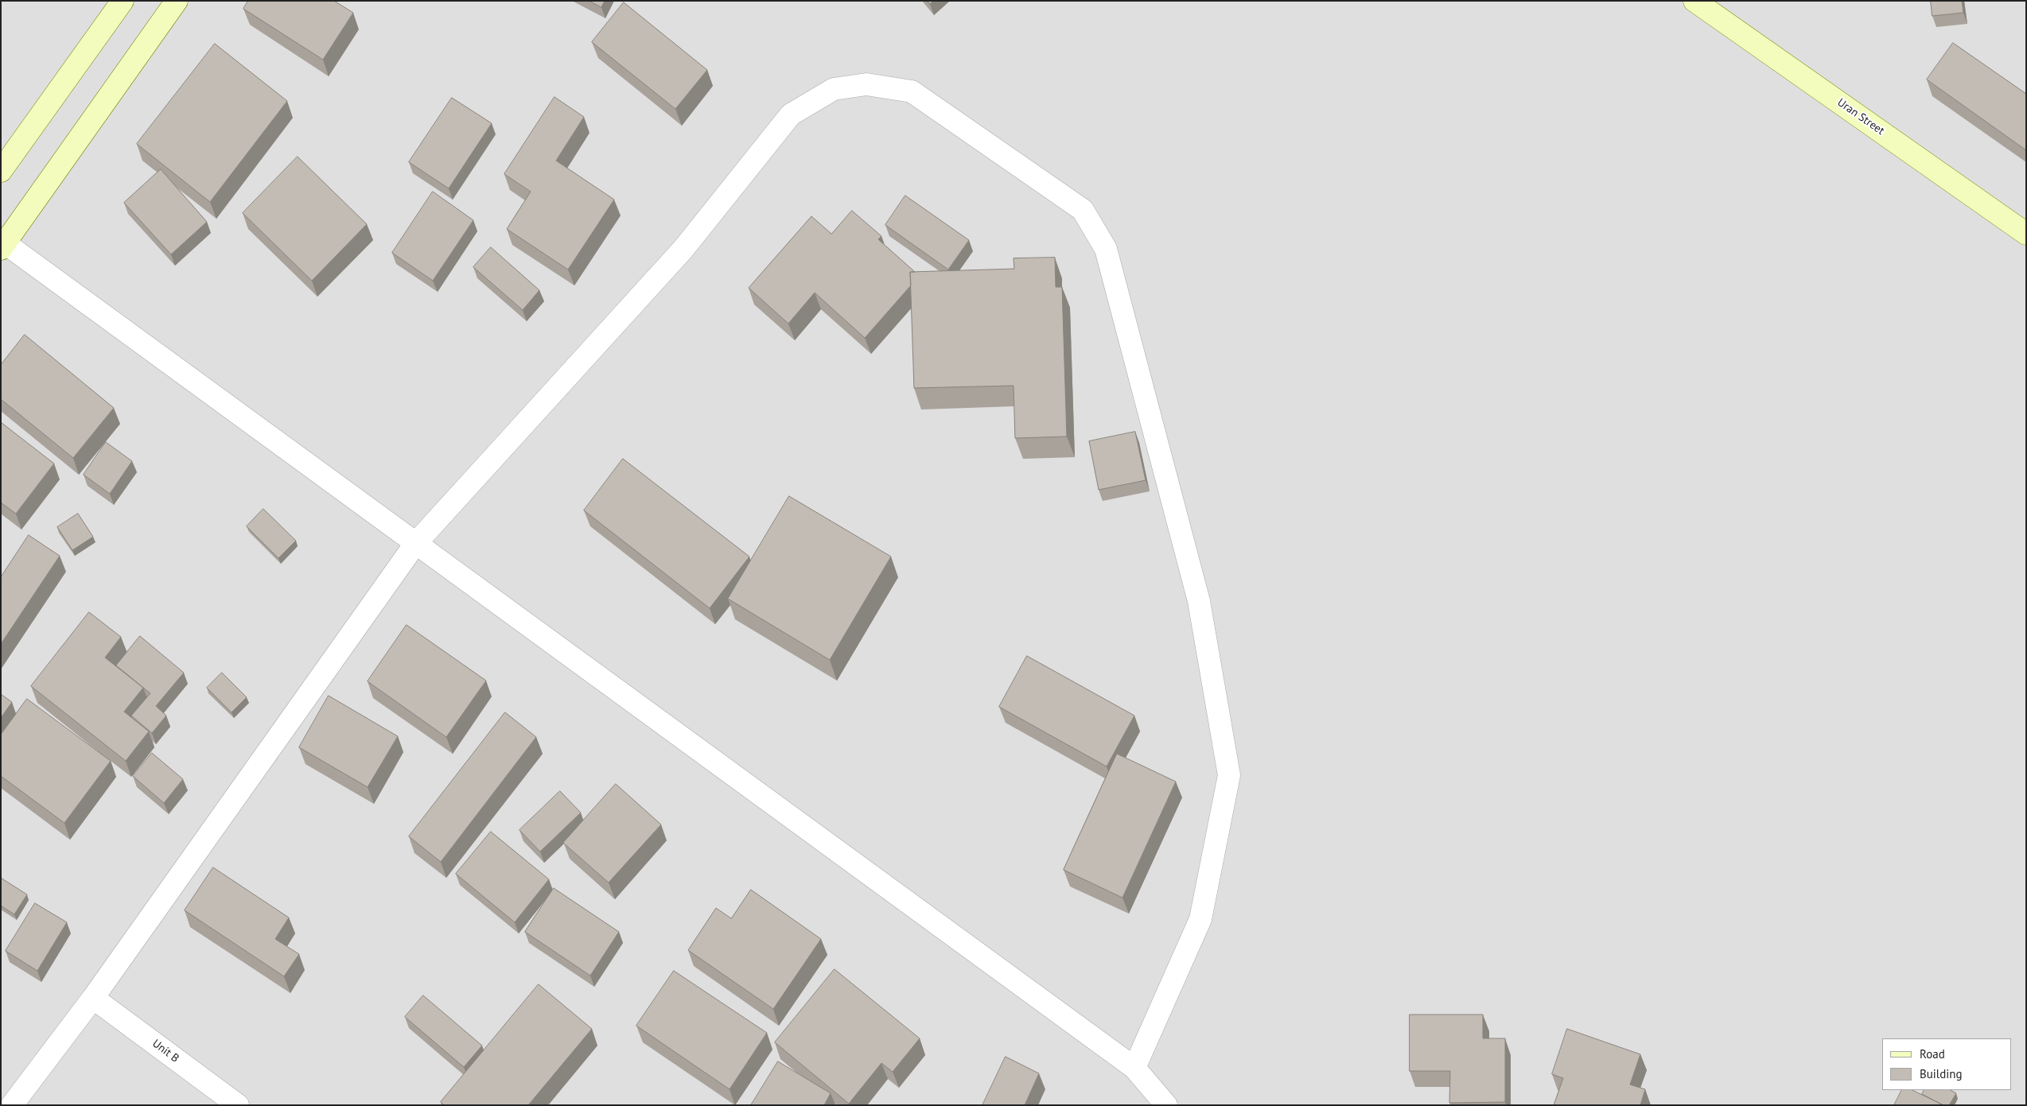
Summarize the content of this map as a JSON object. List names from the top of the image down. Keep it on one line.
{"streets":{"street":["Uran Street","Unit B"]},"legend":["Road","Building"]}
